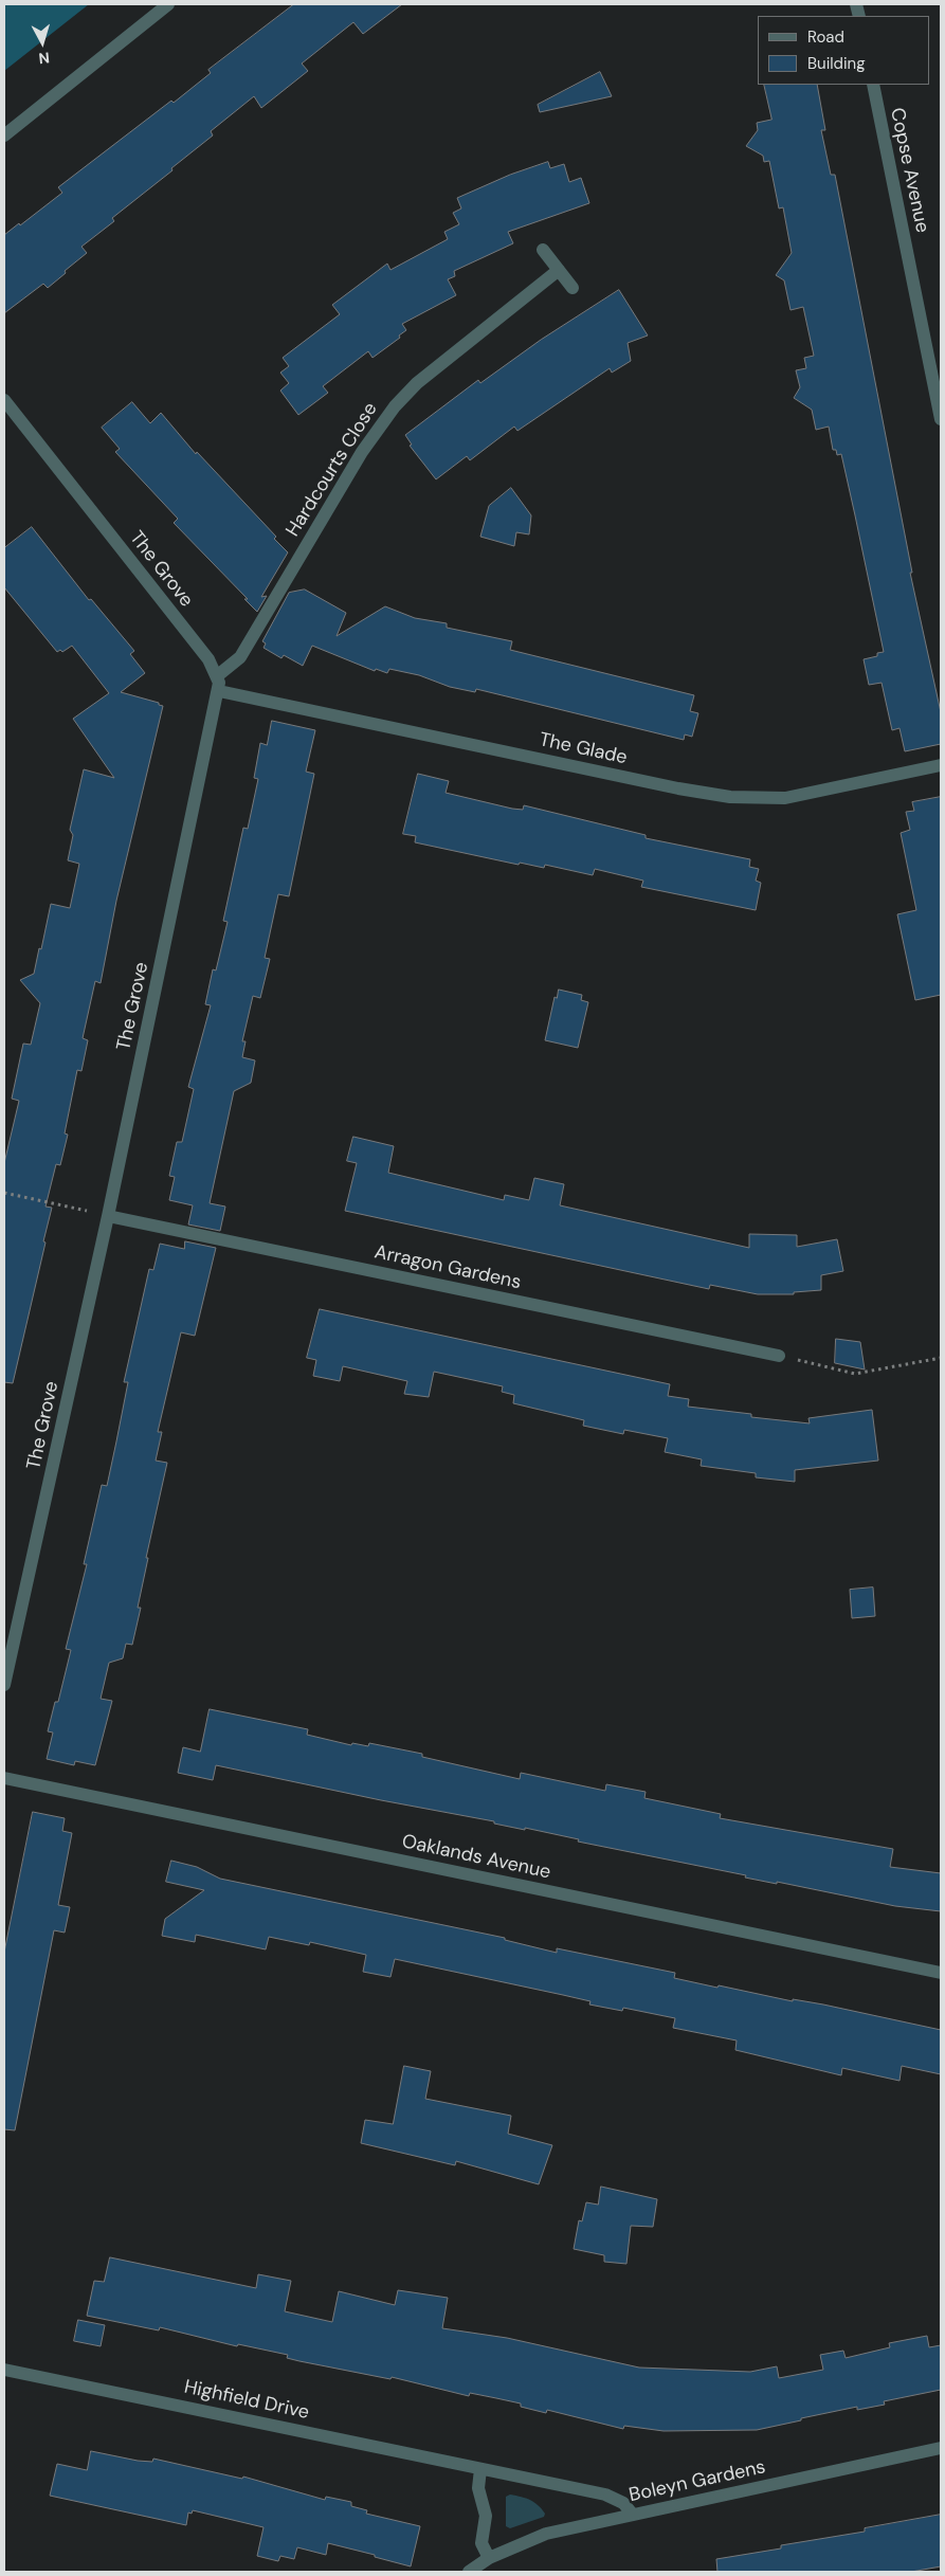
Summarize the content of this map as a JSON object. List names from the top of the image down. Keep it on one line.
{"streets":{"street":["Copse Avenue","Hardcourts Close","The Grove","The Glade","Arragon Gardens","Oaklands Avenue","Highfield Drive","Boleyn Gardens"]},"crossings":[["Hardcourts Close","The Grove"],["The Grove","The Glade"],["The Grove","Arragon Gardens"],["Highfield Drive","Boleyn Gardens"]],"legend":["Road","Building"],"north":"bottom"}
